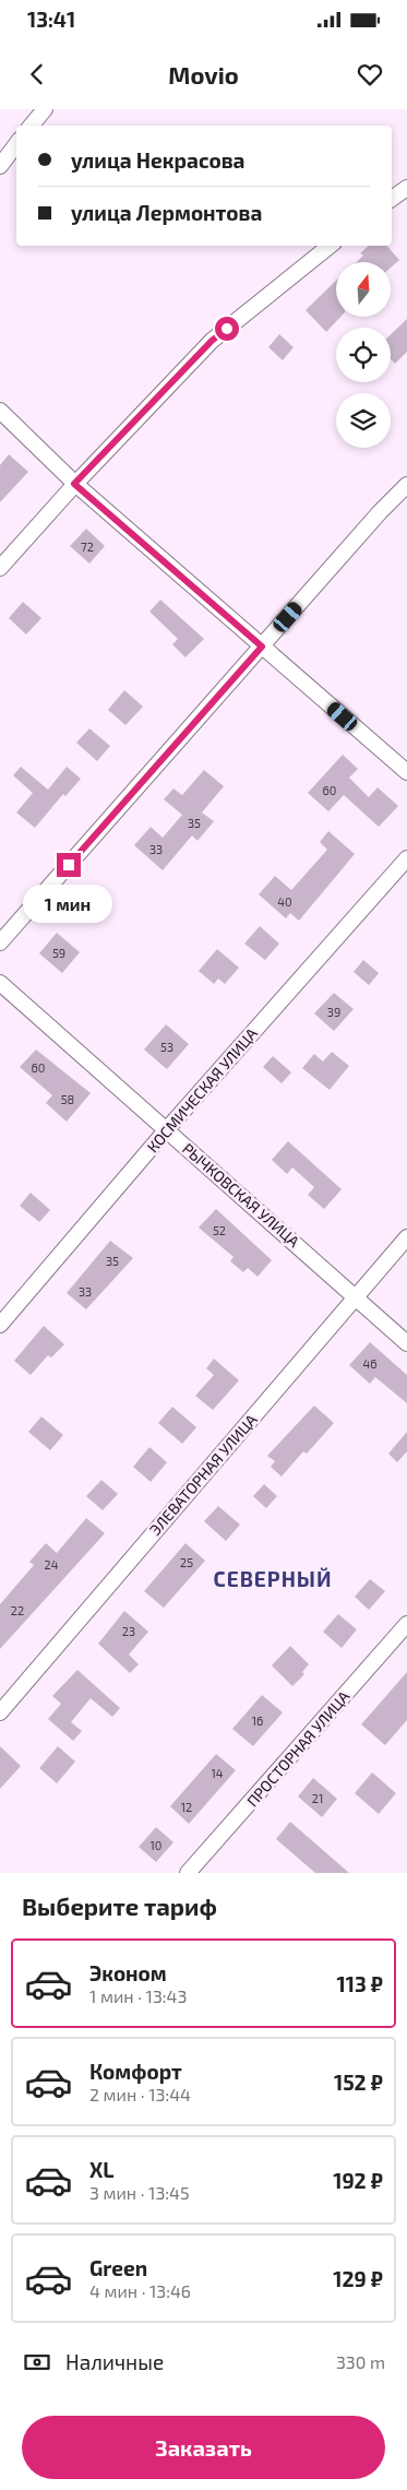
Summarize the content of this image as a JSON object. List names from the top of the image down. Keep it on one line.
{"streets":{"street":["КОСМИЧЕСКАЯ УЛИЦА","РЫЧКОВСКАЯ УЛИЦА","ЭЛЕВАТОРНАЯ УЛИЦА","ПРОСТОРНАЯ УЛИЦА"]},"crossings":[["КОСМИЧЕСКАЯ УЛИЦА","РЫЧКОВСКАЯ УЛИЦА"],["РЫЧКОВСКАЯ УЛИЦА","ЭЛЕВАТОРНАЯ УЛИЦА"]],"districts":["СЕВЕРНЫЙ"],"house_numbers":["72","60","35","33","40","59","39","53","60","58","52","35","33","46","25","24","22","23","16","14","21","12","10"],"north":"top","page":{"status":"13:41","header":"Movio","banner":["улица Некрасова","улица Лермонтова"],"bubble":"1 мин","heading":"Выберите тариф","list":[{"name":"Эконом","note":"1 мин · 13:43","value":"113 ₽"},{"name":"Комфорт","note":"2 мин · 13:44","value":"152 ₽"},{"name":"XL","note":"3 мин · 13:45","value":"192 ₽"},{"name":"Green","note":"4 мин · 13:46","value":"129 ₽"}],"pay":["Наличные","330 m"],"buttons":"Заказать"}}
